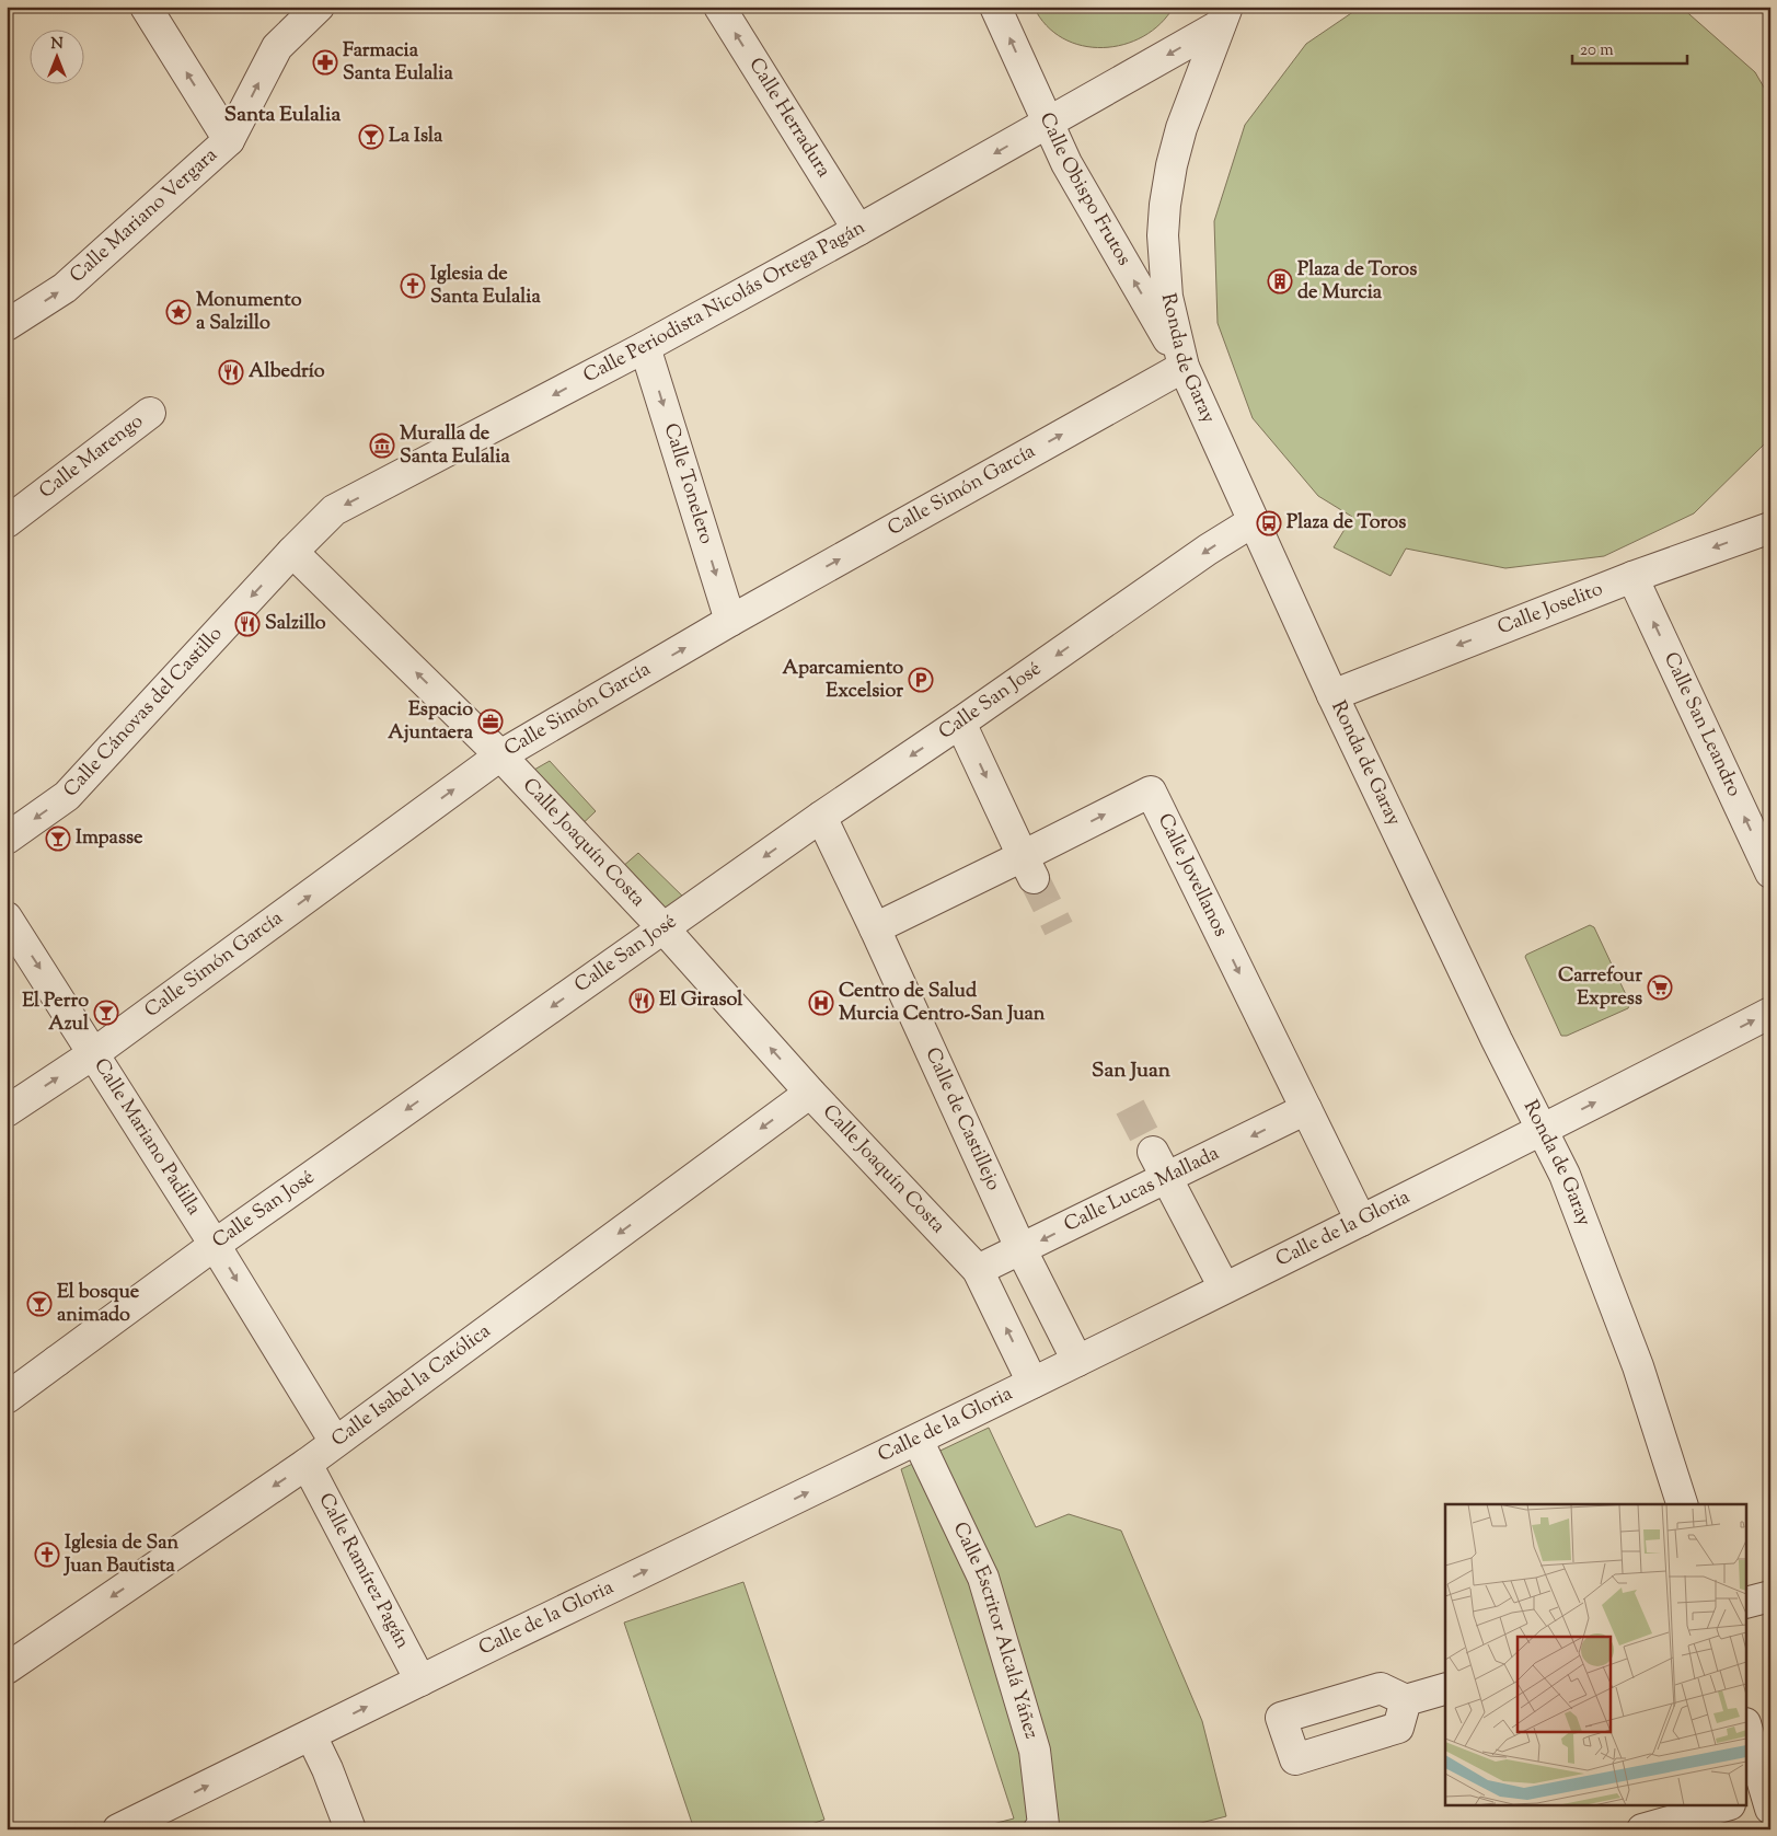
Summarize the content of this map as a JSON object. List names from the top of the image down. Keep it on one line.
{"streets":{"street":["Calle Herradura","Calle Obispo Frutos","Calle Mariano Vergara","Calle Periodista Nicolás Ortega Pagán","Ronda de Garay","Calle Marengo","Calle Tonelero","Calle Simón García","Calle Joselito","Calle San José","Calle Cánovas del Castillo","Calle San Leandro","Calle Joaquín Costa","Calle Jovellanos","Calle de Castillejo","Calle Mariano Padilla","Calle Lucas Mallada","Calle de la Gloria","Calle Isabel la Católica","Calle Ramírez Pagán","Calle Escritor Alcalá Yáñez"]},"crossings":[["Calle Herradura","Calle Periodista Nicolás Ortega Pagán"],["Calle Obispo Frutos","Calle Periodista Nicolás Ortega Pagán"],["Calle Obispo Frutos","Ronda de Garay"],["Calle Obispo Frutos","Calle Simón García"],["Calle Periodista Nicolás Ortega Pagán","Ronda de Garay"],["Calle Periodista Nicolás Ortega Pagán","Calle Tonelero"],["Calle Periodista Nicolás Ortega Pagán","Calle Cánovas del Castillo"],["Calle Periodista Nicolás Ortega Pagán","Calle Joaquín Costa"],["Ronda de Garay","Calle Simón García"],["Ronda de Garay","Calle Joselito"],["Ronda de Garay","Calle San José"],["Ronda de Garay","Calle de la Gloria"],["Calle Tonelero","Calle Simón García"],["Calle Simón García","Calle Joaquín Costa"],["Calle Simón García","Calle Mariano Padilla"],["Calle Joselito","Calle San Leandro"],["Calle San José","Calle Joaquín Costa"],["Calle San José","Calle de Castillejo"],["Calle San José","Calle Mariano Padilla"],["Calle Cánovas del Castillo","Calle Joaquín Costa"],["Calle Joaquín Costa","Calle Lucas Mallada"],["Calle Joaquín Costa","Calle de la Gloria"],["Calle Joaquín Costa","Calle Isabel la Católica"],["Calle Jovellanos","Calle Lucas Mallada"],["Calle Jovellanos","Calle de la Gloria"],["Calle de Castillejo","Calle Lucas Mallada"],["Calle de Castillejo","Calle de la Gloria"],["Calle Mariano Padilla","Calle Isabel la Católica"],["Calle de la Gloria","Calle Ramírez Pagán"],["Calle de la Gloria","Calle Escritor Alcalá Yáñez"],["Calle Isabel la Católica","Calle Ramírez Pagán"]],"one_way":["Calle Herradura","Calle Obispo Frutos","Calle Mariano Vergara","Calle Periodista Nicolás Ortega Pagán","Calle Tonelero","Calle Simón García","Calle Joselito","Calle San José","Calle Cánovas del Castillo","Calle San Leandro","Calle Joaquín Costa","Calle Mariano Padilla","Calle Lucas Mallada","Calle de la Gloria","Calle Isabel la Católica"],"districts":["Santa Eulalia","San Juan"],"places":{"pharmacy":["Farmacia Santa Eulalia"],"bar":["La Isla","Impasse","El Perro Azul","El bosque animado"],"building":["Plaza de Toros de Murcia"],"church":["Iglesia de Santa Eulalia","Iglesia de San Juan Bautista"],"place":["Monumento a Salzillo"],"restaurant":["Albedrío","Salzillo","El Girasol"],"museum":["Muralla de Santa Eulalia"],"bus stop":["Plaza de Toros"],"parking":["Aparcamiento Excelsior"],"office":["Espacio Ajuntaera"],"supermarket":["Carrefour Express"],"hospital":["Centro de Salud Murcia Centro-San Juan"]},"scale_bar":"20 m","north":"top"}
